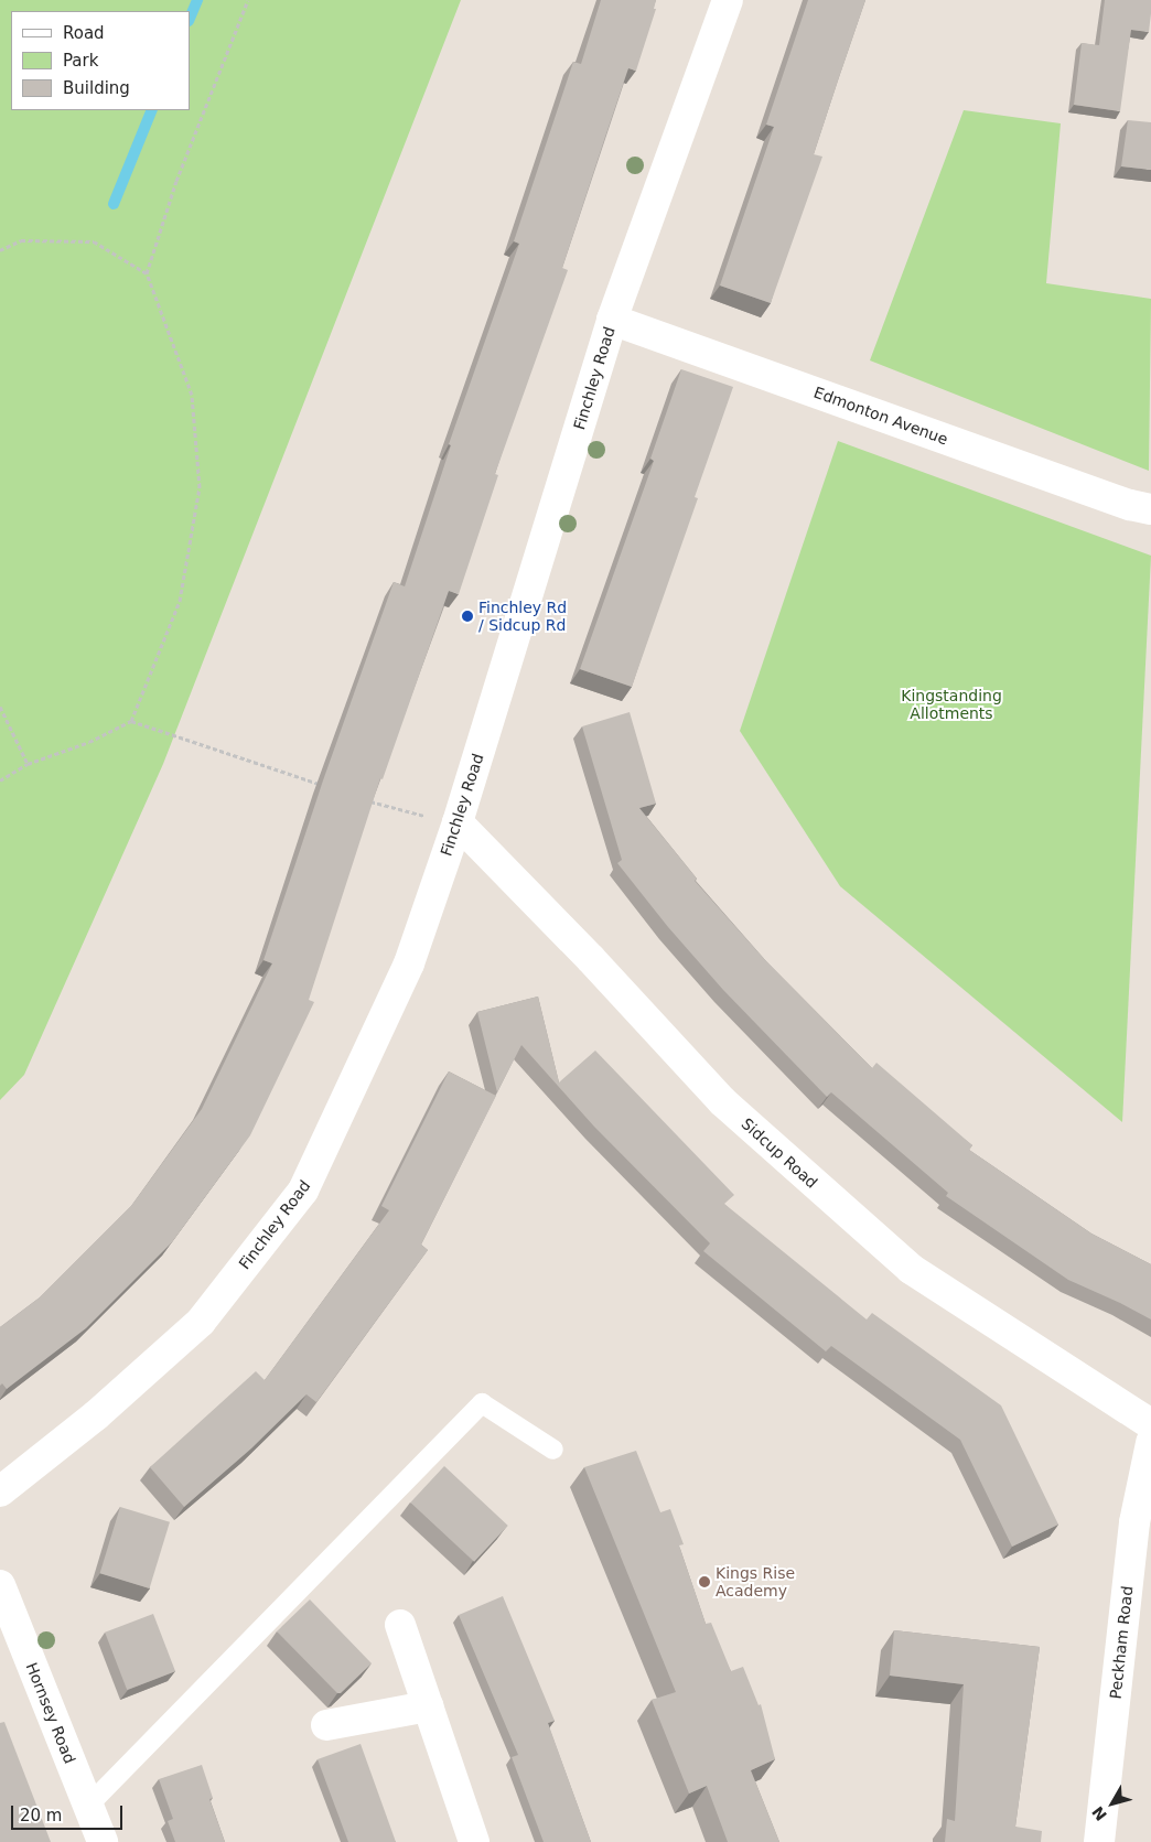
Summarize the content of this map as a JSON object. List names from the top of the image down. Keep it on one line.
{"streets":{"street":["Finchley Road","Edmonton Avenue","Sidcup Road","Peckham Road","Hornsey Road"]},"crossings":[["Finchley Road","Edmonton Avenue"],["Finchley Road","Sidcup Road"]],"parks":["Kingstanding Allotments"],"places":["Finchley Rd / Sidcup Rd","Kings Rise Academy"],"legend":["Road","Park","Building"],"scale_bar":"20 m","north":"bottom left"}
